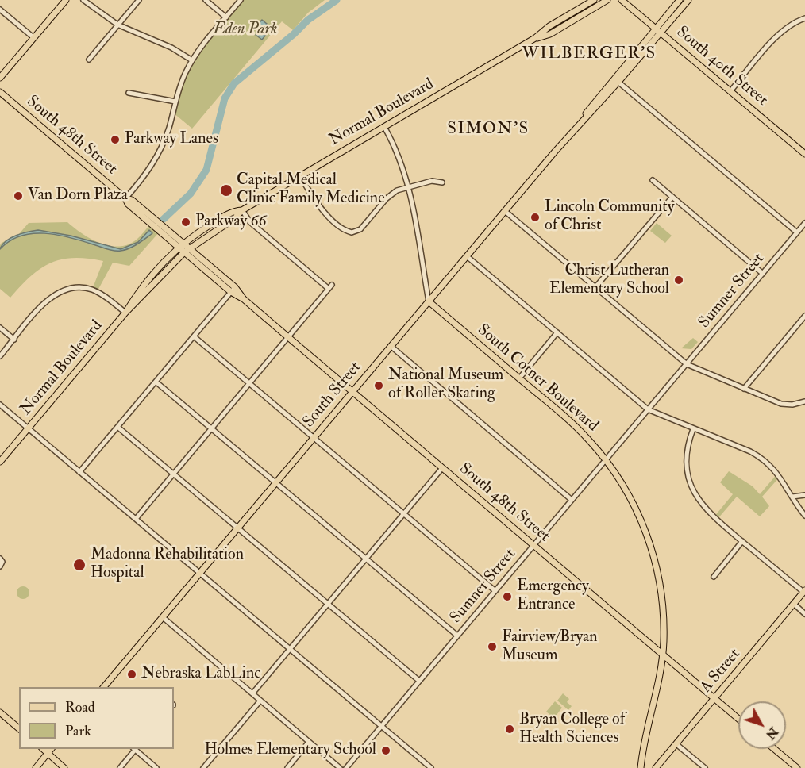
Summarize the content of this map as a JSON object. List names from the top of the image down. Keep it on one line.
{"streets":{"main road":["South 40th Street","Normal Boulevard","South 48th Street","South Cotner Boulevard","South Street","A Street"],"street":["Sumner Street"]},"crossings":[["South 40th Street","South Street"],["Normal Boulevard","South 48th Street"],["South 48th Street","Sumner Street"],["South 48th Street","South Cotner Boulevard"],["South 48th Street","South Street"],["South 48th Street","A Street"],["Sumner Street","South Cotner Boulevard"],["South Cotner Boulevard","South Street"]],"districts":["WILBERGER'S","SIMON'S"],"parks":["Eden Park"],"places":["Parkway Lanes","Capital Medical Clinic Family Medicine","Van Dorn Plaza","Lincoln Community of Christ","Parkway 66","Christ Lutheran Elementary School","National Museum of Roller Skating","Madonna Rehabilitation Hospital","Emergency Entrance","Fairview/Bryan Museum","Nebraska LabLinc","Bryan College of Health Sciences","Holmes Elementary School"],"legend":["Road","Park"],"north":"bottom right"}
